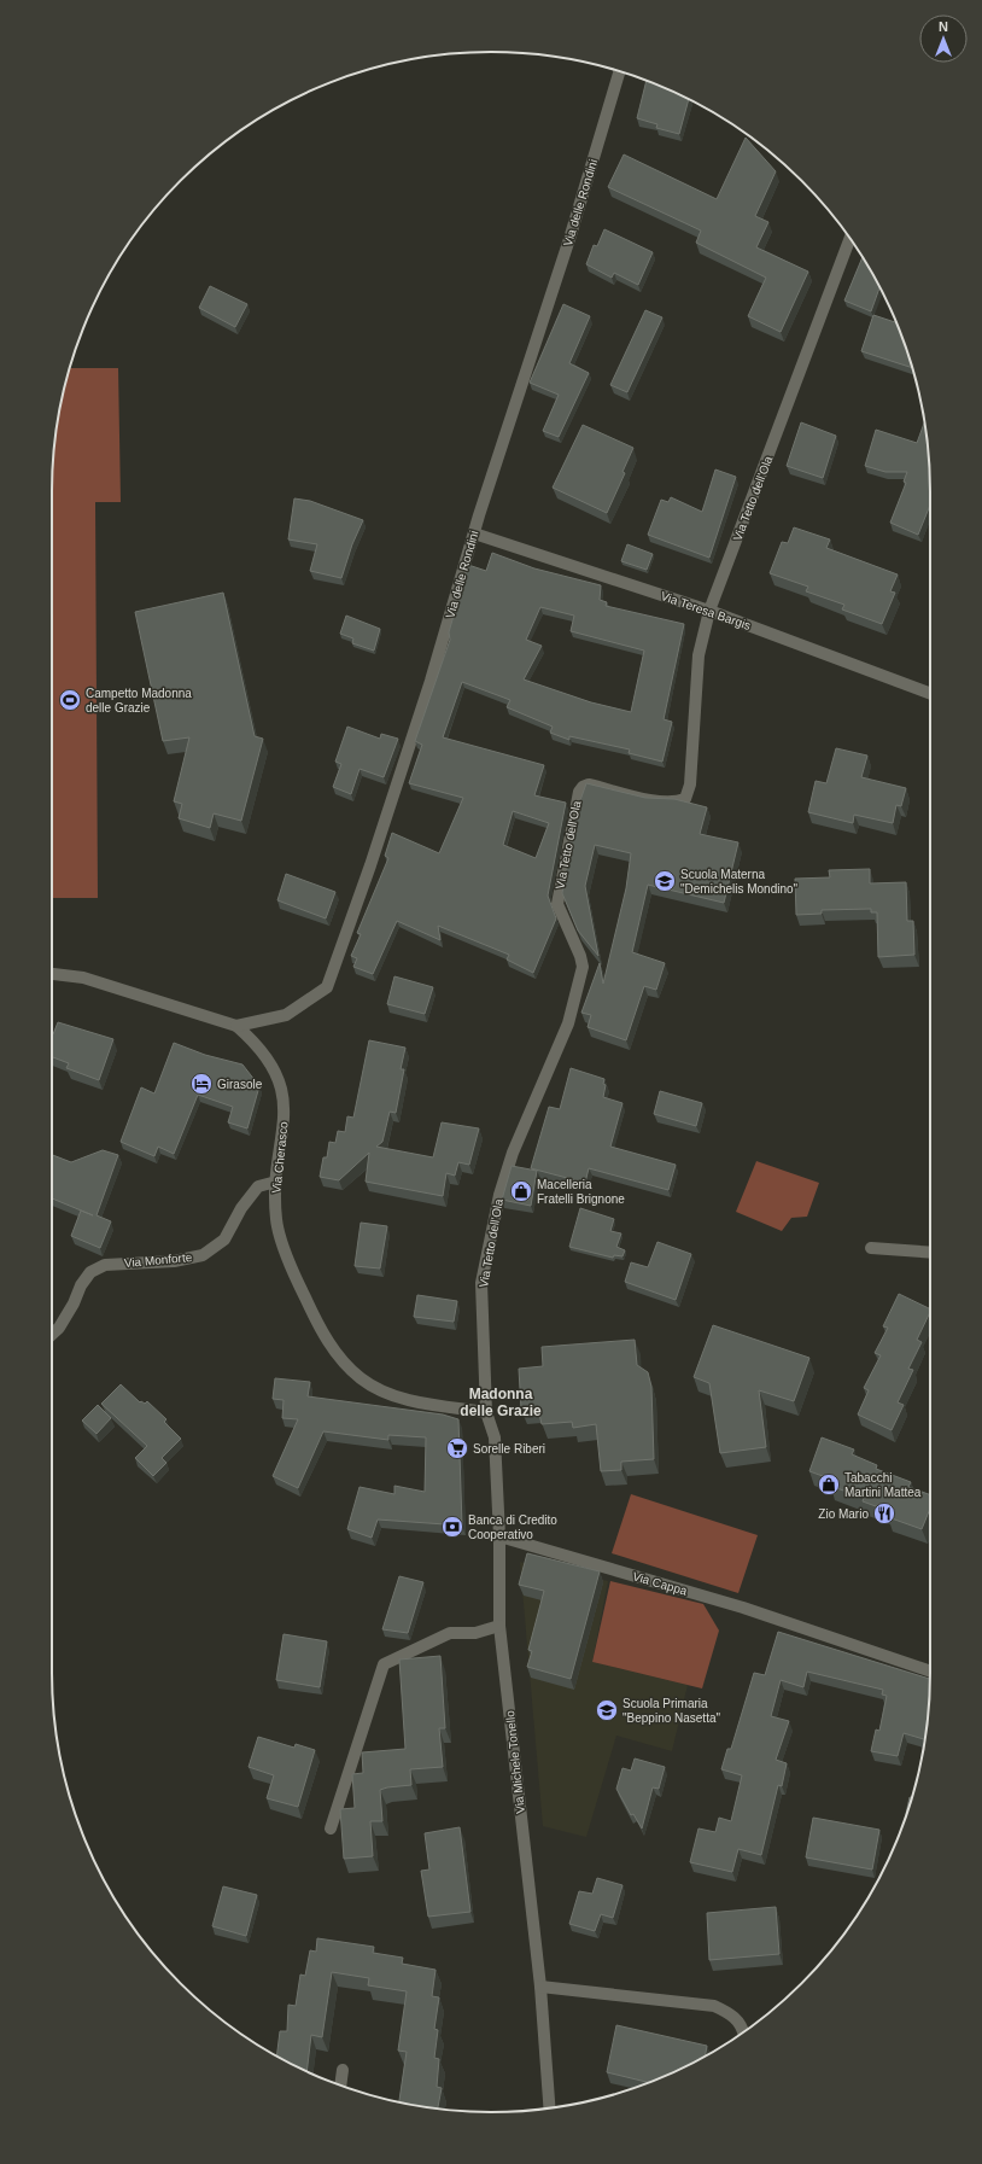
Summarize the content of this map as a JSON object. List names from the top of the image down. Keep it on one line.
{"streets":{"street":["Via delle Rondini","Via Tetto dell'Ola","Via Teresa Bargis","Via Cherasco","Via Monforte","Via Cappa","Via Michele Tonello"]},"crossings":[["Via delle Rondini","Via Teresa Bargis"],["Via delle Rondini","Via Cherasco"],["Via Tetto dell'Ola","Via Teresa Bargis"],["Via Tetto dell'Ola","Via Cherasco"],["Via Cherasco","Via Monforte"],["Via Cappa","Via Michele Tonello"]],"districts":["Madonna delle Grazie"],"places":{"sports":["Campetto Madonna delle Grazie"],"school or university":["Scuola Materna \"Demichelis Mondino\"","Scuola Primaria \"Beppino Nasetta\""],"hotel":["Girasole"],"shop":["Macelleria Fratelli Brignone","Tabacchi Martini Mattea"],"supermarket":["Sorelle Riberi"],"restaurant":["Zio Mario"],"bank":["Banca di Credito Cooperativo"]},"north":"top"}
